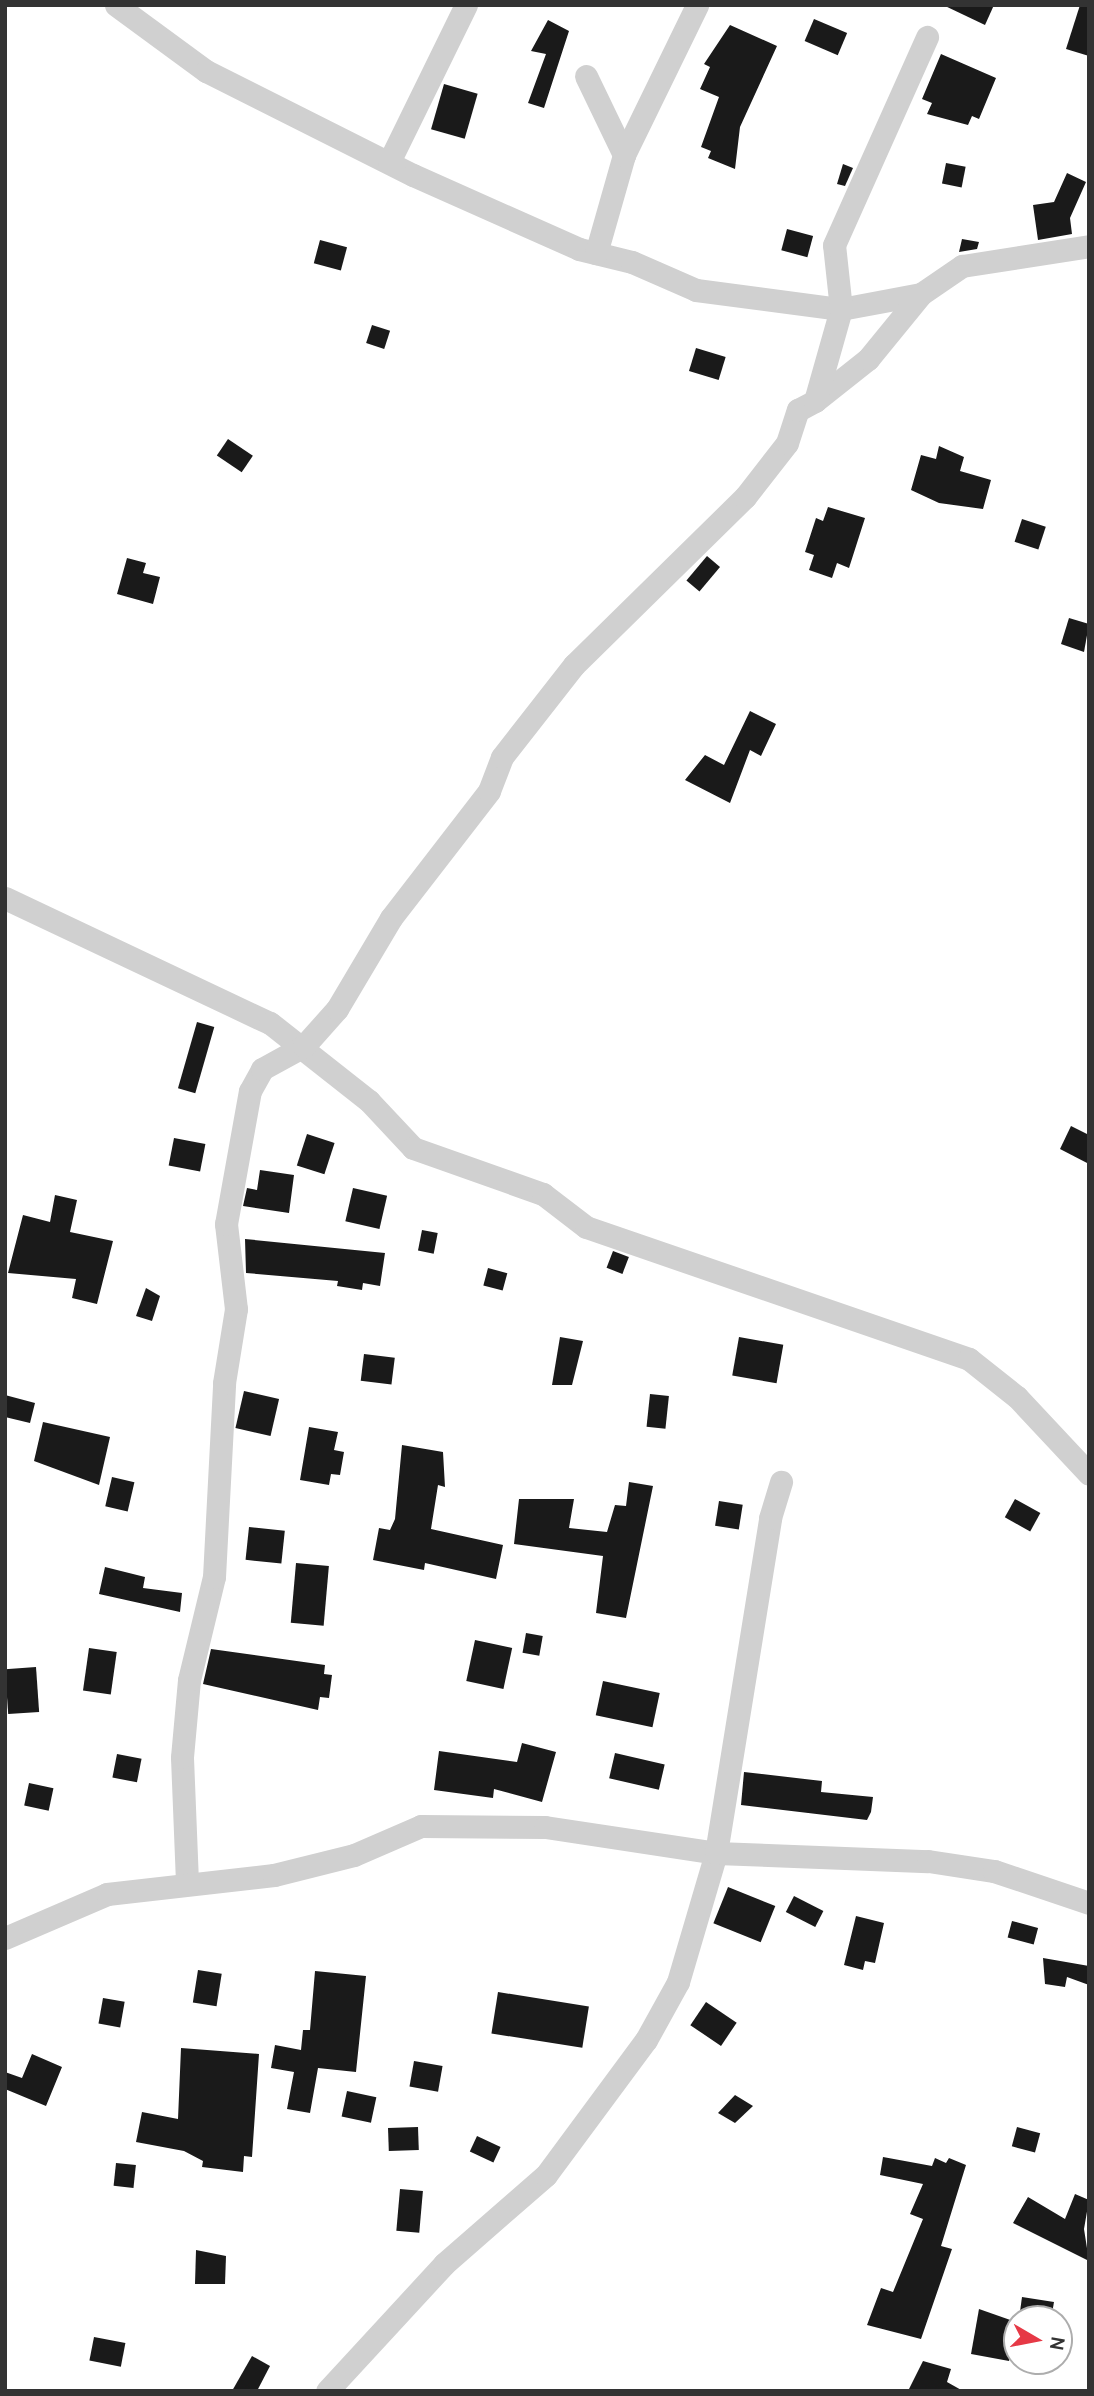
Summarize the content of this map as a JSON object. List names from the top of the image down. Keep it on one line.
{"north":"right"}
